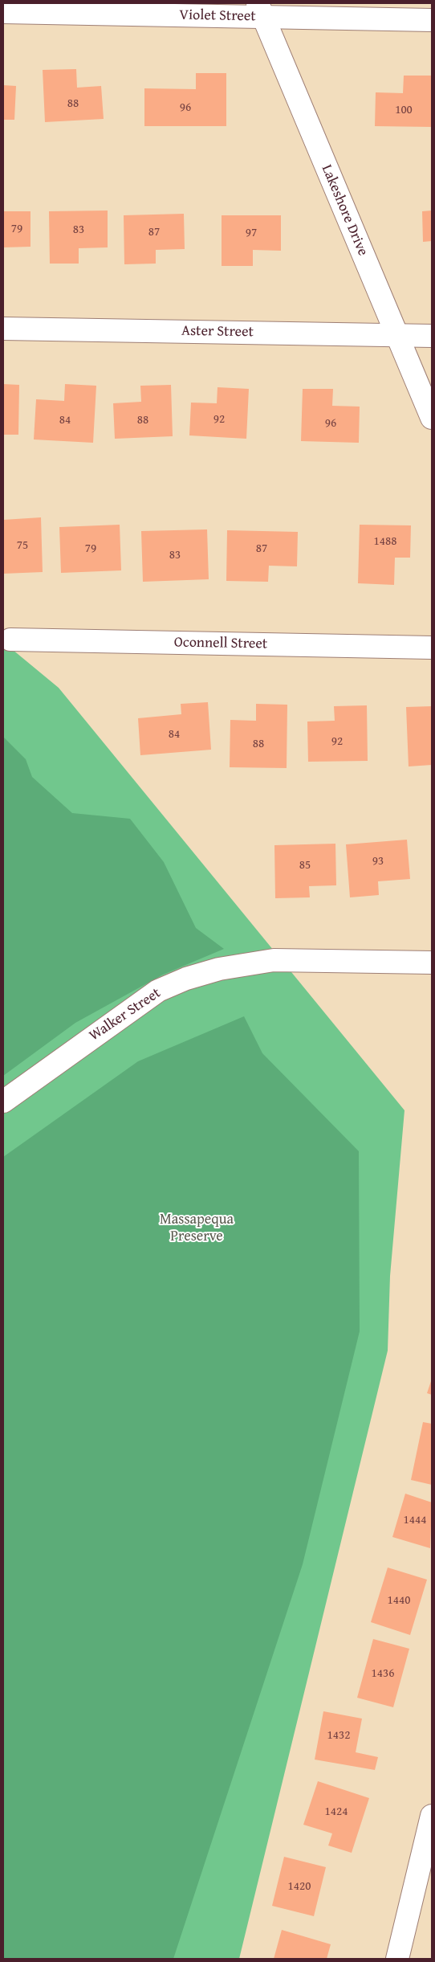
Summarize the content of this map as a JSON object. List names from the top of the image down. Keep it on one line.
{"streets":{"street":["Violet Street","Lakeshore Drive","Aster Street","Oconnell Street","Walker Street"]},"crossings":[["Violet Street","Lakeshore Drive"],["Lakeshore Drive","Aster Street"]],"parks":["Massapequa Preserve"],"house_numbers":["88","96","100","79","83","87","97","92","84","88","96","1488","75","79","87","83","84","92","88","93","85","1444","1440","1436","1432","1424","1420"]}
